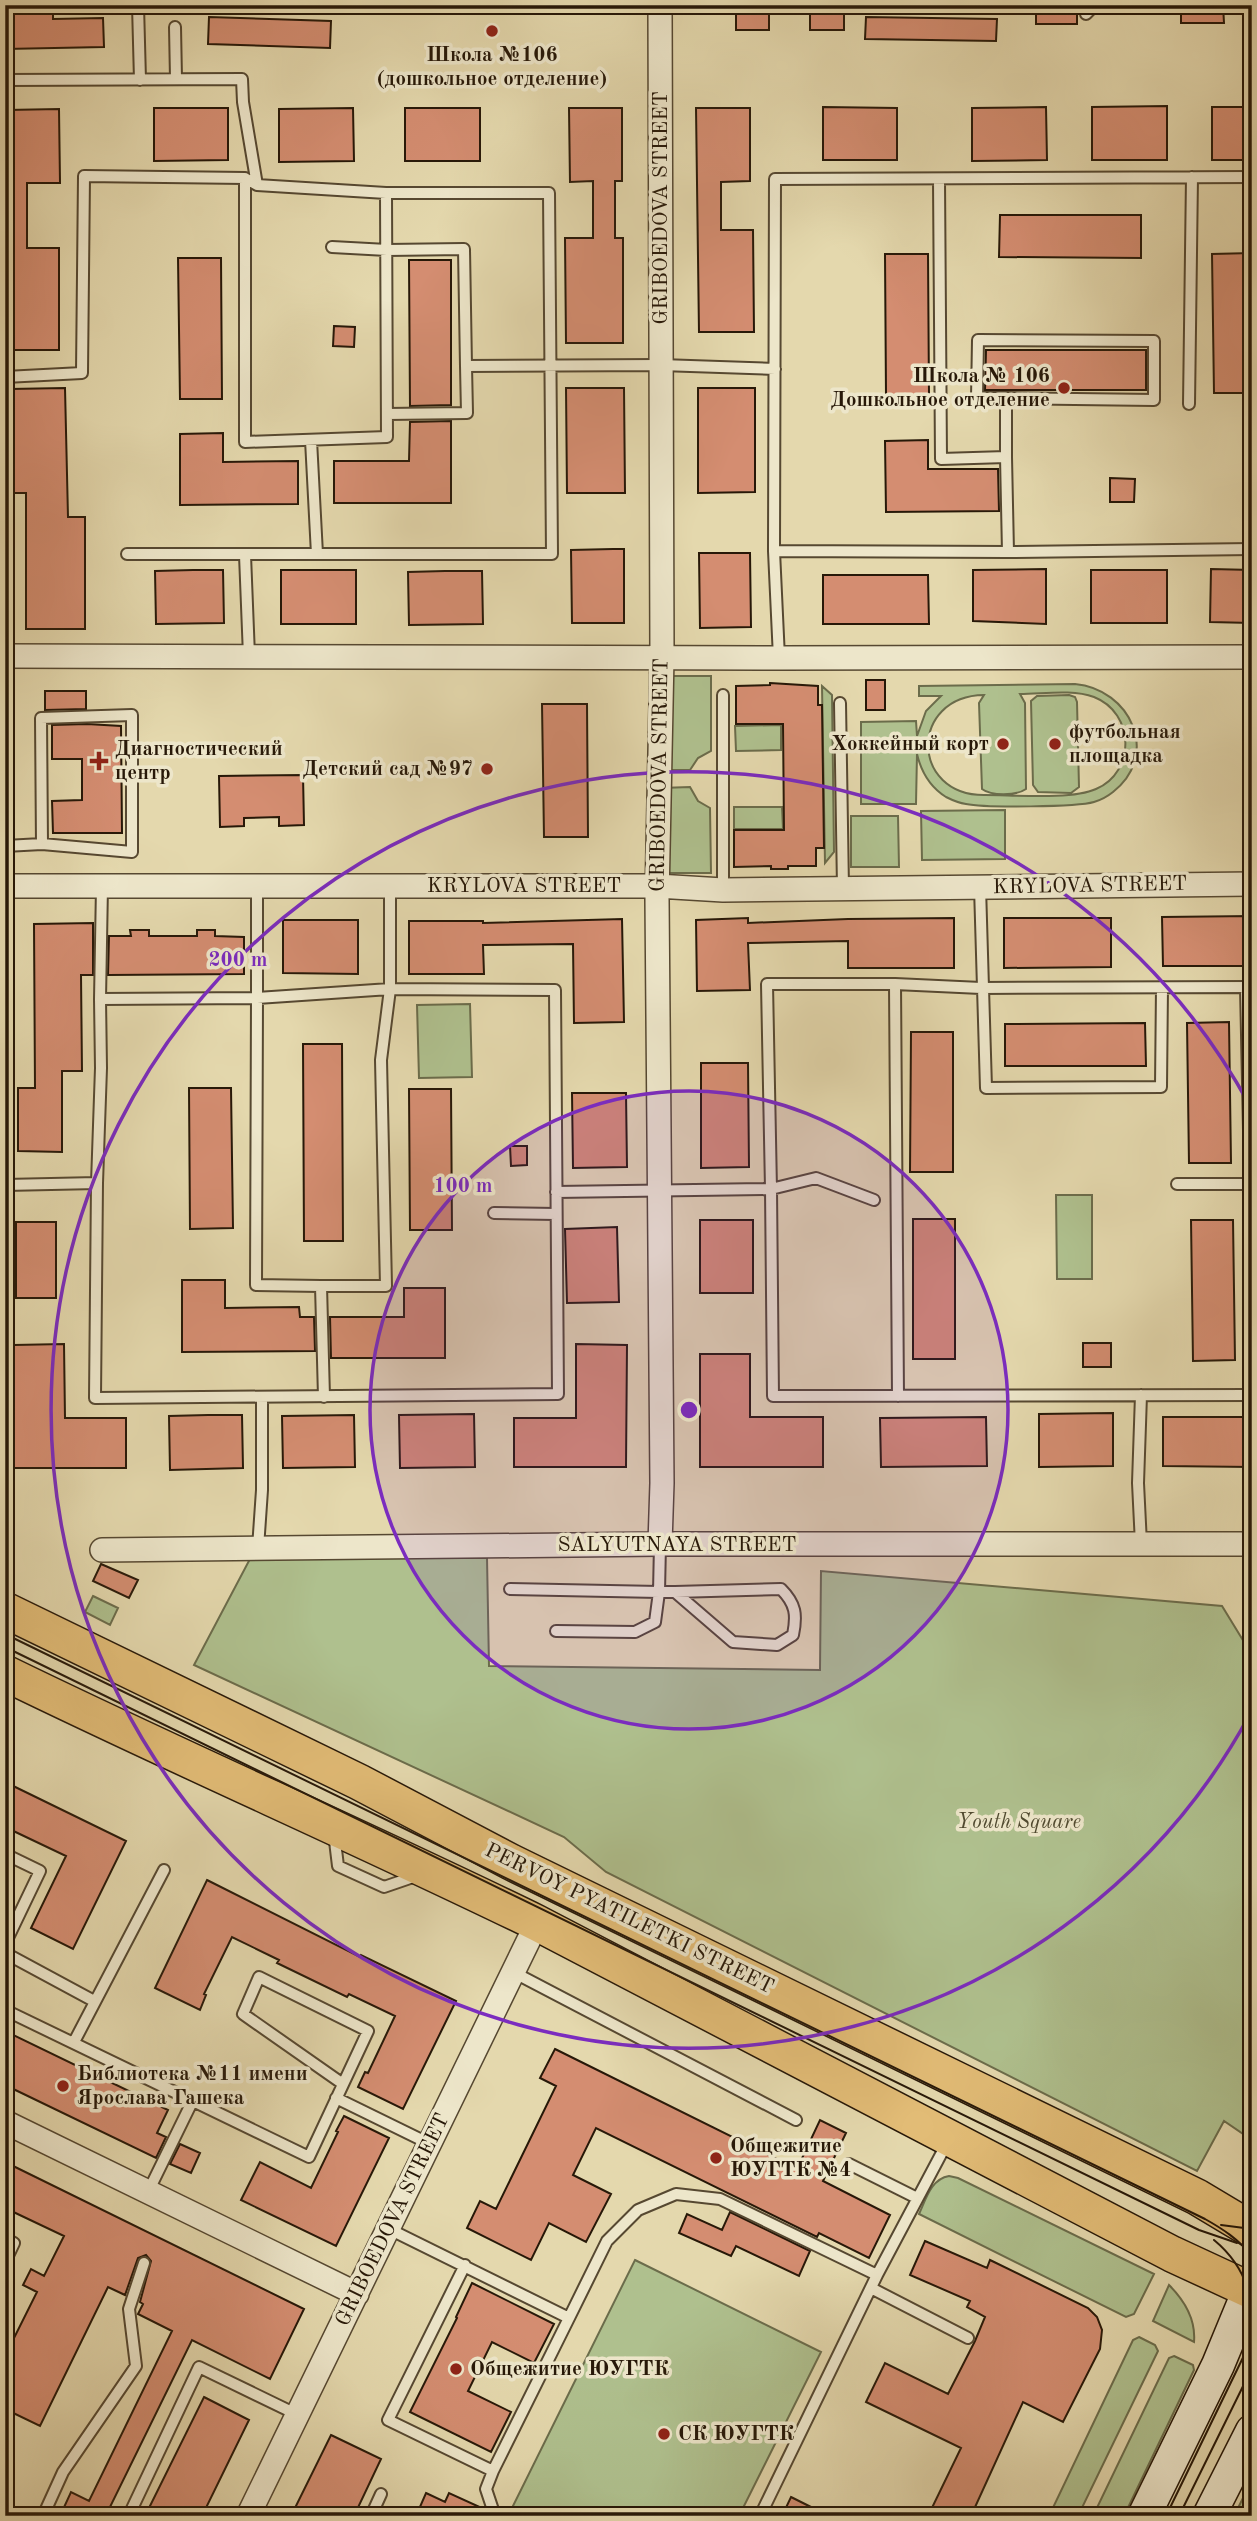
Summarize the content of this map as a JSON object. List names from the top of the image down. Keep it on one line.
{"streets":{"main road":["PERVOY PYATILETKI STREET"],"street":["GRIBOEDOVA STREET","KRYLOVA STREET","SALYUTNAYA STREET"]},"crossings":[["GRIBOEDOVA STREET","KRYLOVA STREET"],["GRIBOEDOVA STREET","SALYUTNAYA STREET"],["GRIBOEDOVA STREET","PERVOY PYATILETKI STREET"]],"parks":["Youth Square"],"places":{"other":["Школа №106 (дошкольное отделение)","Школа № 106 Дошкольное отделение","Хоккейный корт","футбольная площадка","Детский сад №97","Библиотека №11 имени Ярослава Гашека","Общежитие ЮУГТК №4","Общежитие ЮУГТК","СК ЮУГТК"],"health":["Диагностический центр"]},"rings":["200 m","100 m"]}
